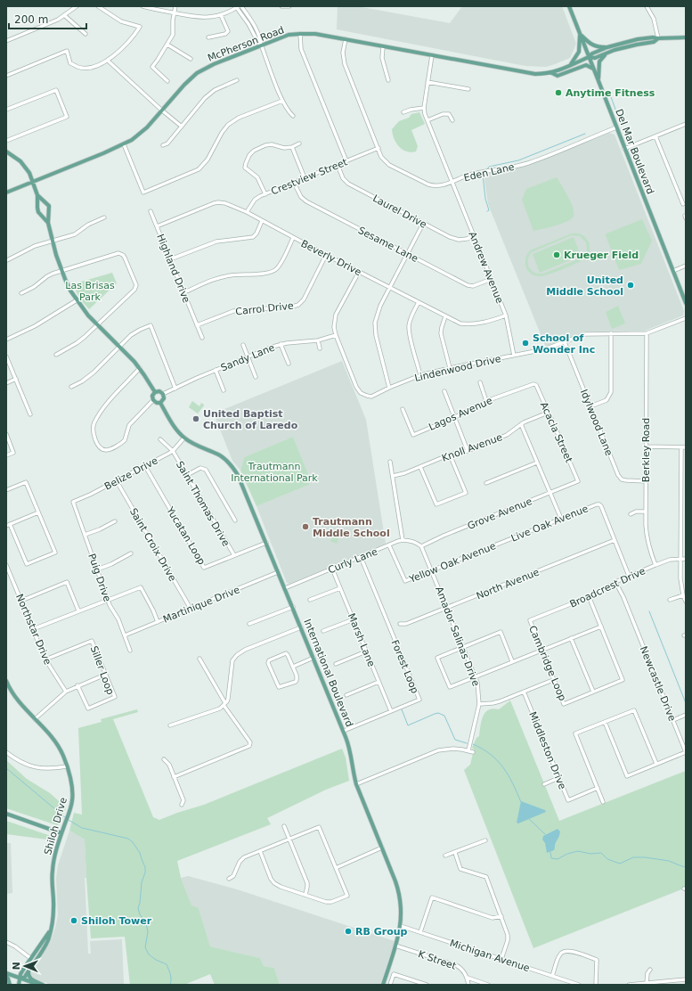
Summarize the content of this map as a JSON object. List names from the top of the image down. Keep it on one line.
{"streets":{"main road":["McPherson Road","Del Mar Boulevard","International Boulevard","Shiloh Drive"],"street":["Eden Lane","Crestview Street","Laurel Drive","Sesame Lane","Beverly Drive","Andrew Avenue","Highland Drive","Carrol Drive","Sandy Lane","Lindenwood Drive","Lagos Avenue","Idylwood Lane","Acacia Street","Knoll Avenue","Berkley Road","Belize Drive","Saint Thomas Drive","Grove Avenue","Live Oak Avenue","Yucatan Loop","Saint Croix Drive","Curly Lane","Yellow Oak Avenue","Puig Drive","North Avenue","Broadcrest Drive","Martinique Drive","Northstar Drive","Amador Salinas Drive","Marsh Lane","Cambridge Loop","Forest Loop","Siller Loop","Newcastle Drive","Middleston Drive","Michigan Avenue","K Street"]},"crossings":[["McPherson Road","Del Mar Boulevard"],["McPherson Road","Eden Lane"],["Del Mar Boulevard","Eden Lane"],["Eden Lane","Crestview Street"],["Eden Lane","Andrew Avenue"],["Crestview Street","Laurel Drive"],["Crestview Street","Sesame Lane"],["Crestview Street","Beverly Drive"],["Laurel Drive","Andrew Avenue"],["Sesame Lane","Andrew Avenue"],["Beverly Drive","Andrew Avenue"],["Beverly Drive","Highland Drive"],["Beverly Drive","Carrol Drive"],["Beverly Drive","Lindenwood Drive"],["Andrew Avenue","Lindenwood Drive"],["Highland Drive","Carrol Drive"],["Sandy Lane","Lindenwood Drive"],["Sandy Lane","International Boulevard"],["Lindenwood Drive","Idylwood Lane"],["Lindenwood Drive","Berkley Road"],["Lagos Avenue","Acacia Street"],["Idylwood Lane","Berkley Road"],["Acacia Street","Knoll Avenue"],["Acacia Street","Grove Avenue"],["Berkley Road","Broadcrest Drive"],["Belize Drive","Saint Thomas Drive"],["Belize Drive","Yucatan Loop"],["Belize Drive","Saint Croix Drive"],["Belize Drive","Puig Drive"],["Belize Drive","International Boulevard"],["Saint Thomas Drive","Yucatan Loop"],["Grove Avenue","Amador Salinas Drive"],["Live Oak Avenue","Yellow Oak Avenue"],["Live Oak Avenue","North Avenue"],["Yucatan Loop","International Boulevard"],["Saint Croix Drive","Martinique Drive"],["Curly Lane","Yellow Oak Avenue"],["Curly Lane","Marsh Lane"],["Curly Lane","Forest Loop"],["Curly Lane","International Boulevard"],["Yellow Oak Avenue","Amador Salinas Drive"],["Puig Drive","Martinique Drive"],["North Avenue","Amador Salinas Drive"],["Broadcrest Drive","Cambridge Loop"],["Broadcrest Drive","Newcastle Drive"],["Martinique Drive","International Boulevard"],["Northstar Drive","Siller Loop"],["Marsh Lane","Forest Loop"],["Forest Loop","International Boulevard"],["International Boulevard","Michigan Avenue"],["International Boulevard","K Street"]],"parks":["Las Brisas Park","Trautmann International Park"],"places":["Anytime Fitness","Krueger Field","United Middle School","School of Wonder Inc","United Baptist Church of Laredo","Trautmann Middle School","Shiloh Tower","RB Group"],"scale_bar":"200 m","north":"left"}
